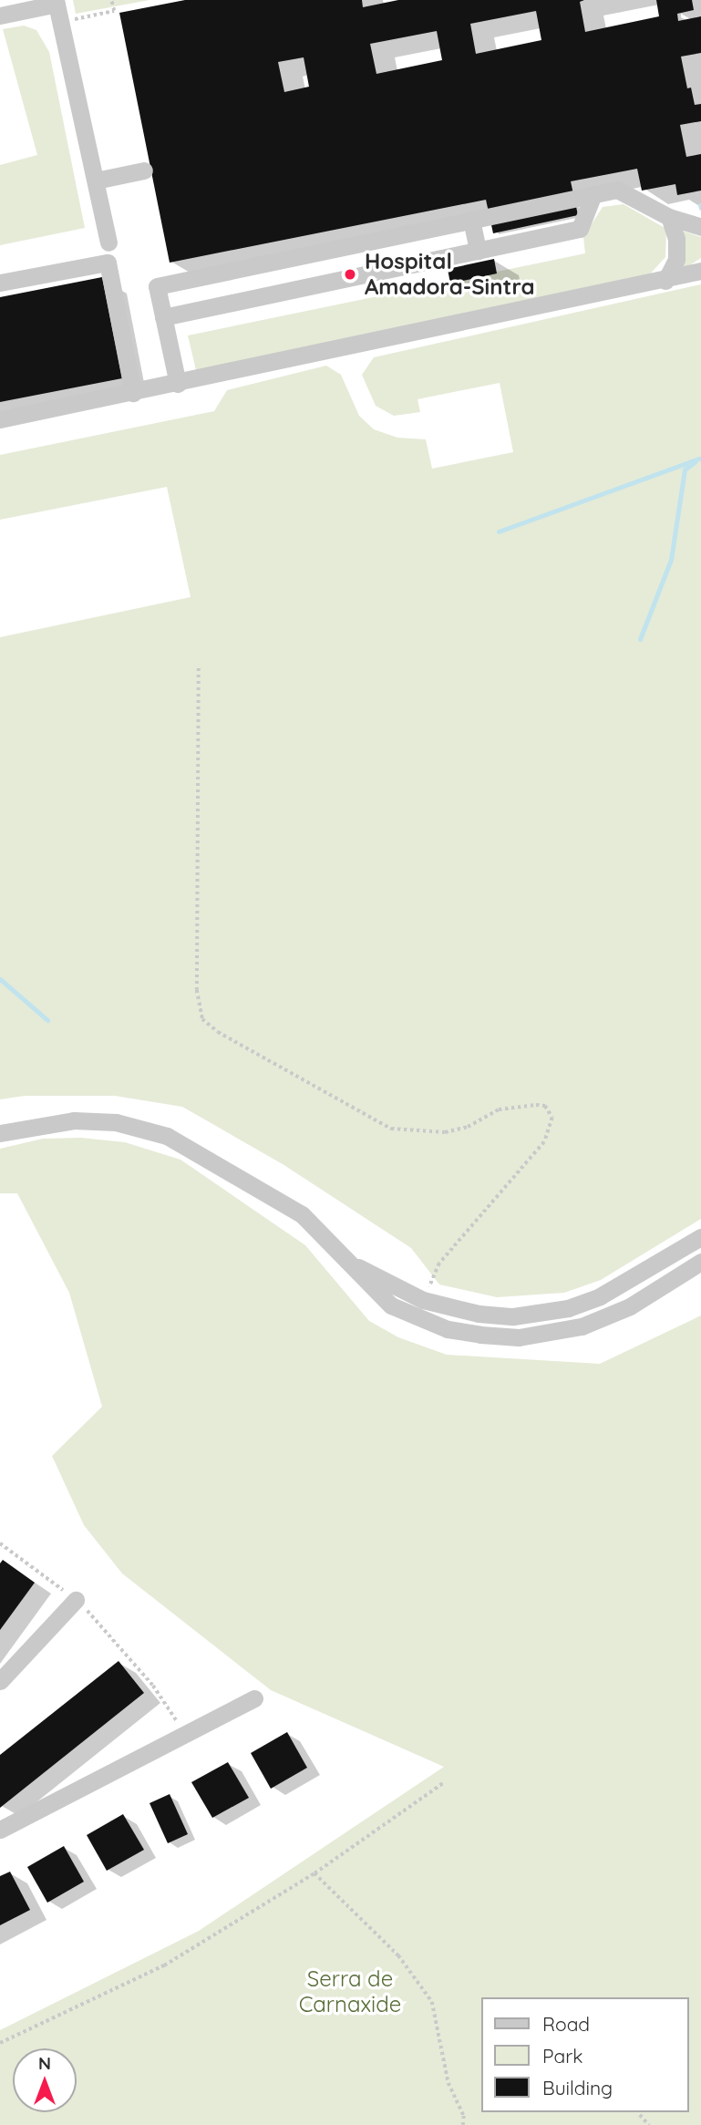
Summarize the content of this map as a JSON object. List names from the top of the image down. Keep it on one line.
{"parks":["Serra de Carnaxide"],"places":["Hospital Amadora-Sintra"],"legend":["Road","Park","Building"],"north":"top"}
